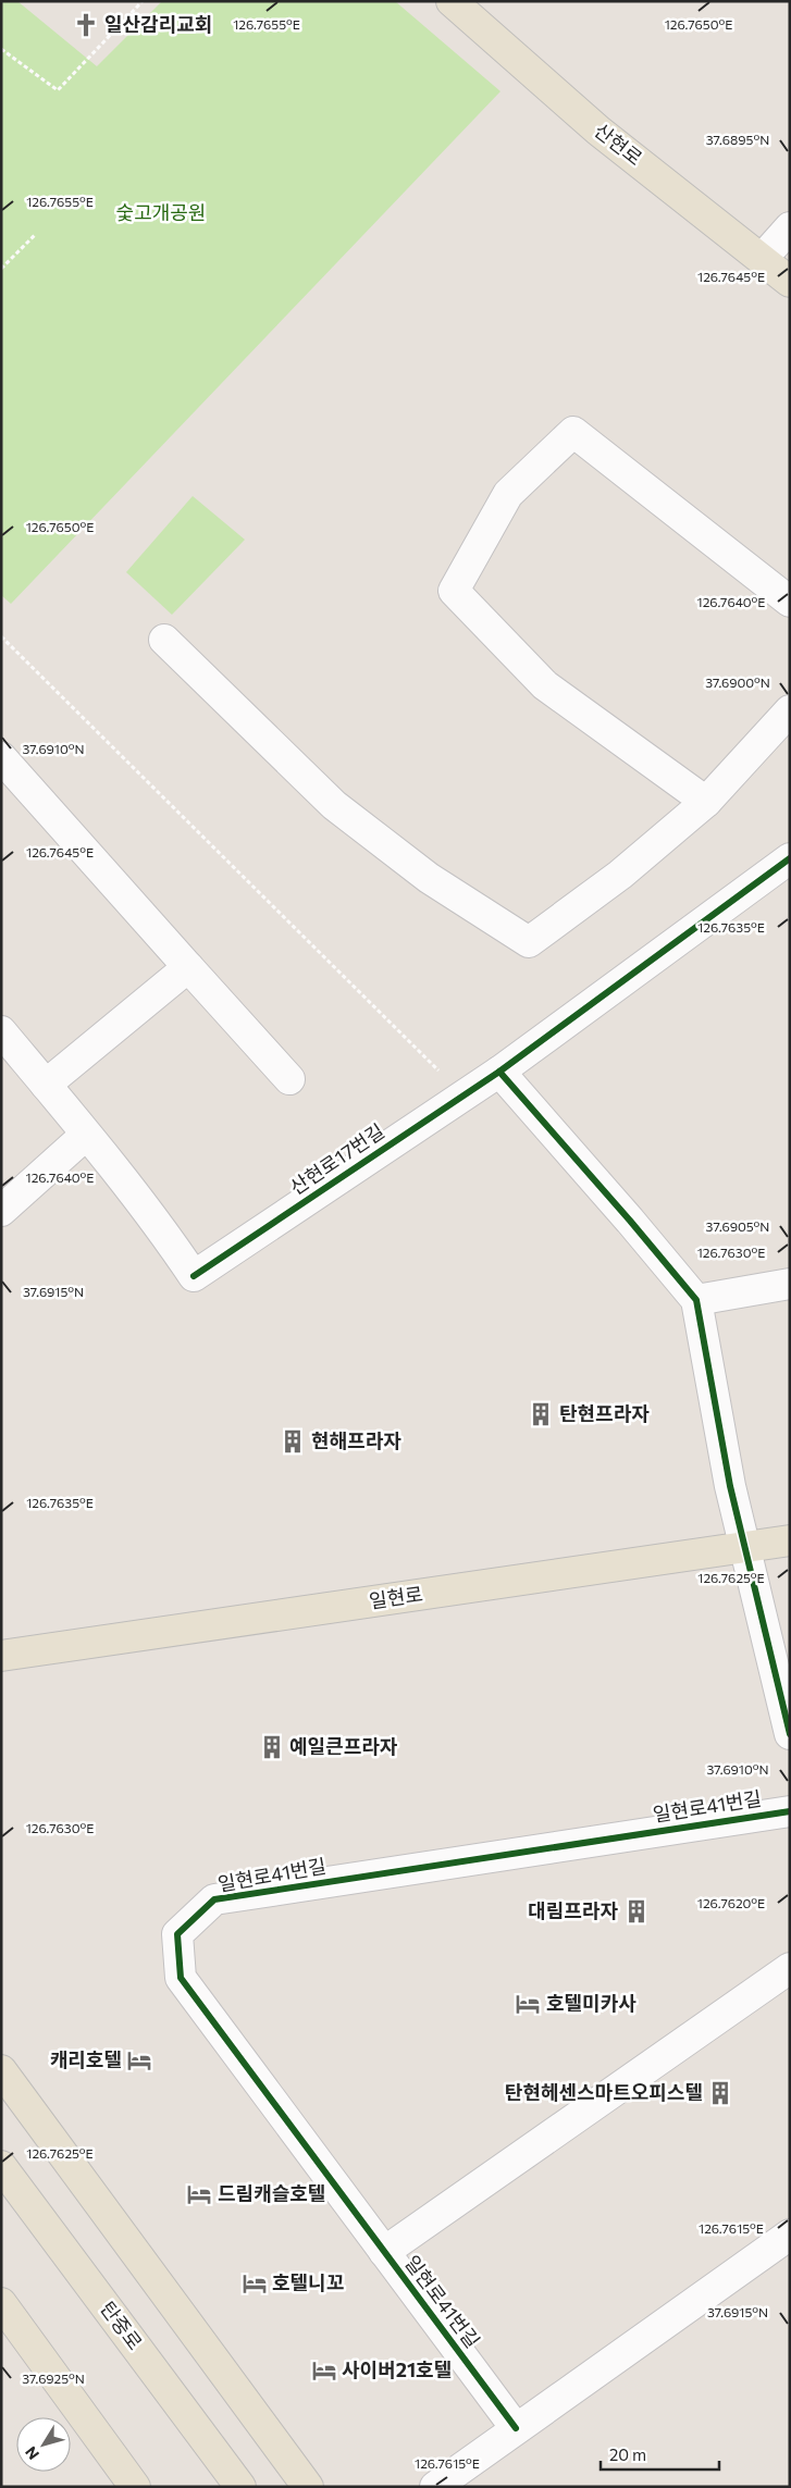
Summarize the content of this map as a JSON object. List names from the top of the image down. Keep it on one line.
{"streets":{"main road":["산현로","일현로","탄중로"],"street":["산현로17번길","일현로41번길"]},"parks":["숯고개공원"],"places":{"church":["일산감리교회"],"building":["탄현프라자","현해프라자","예일큰프라자","대림프라자","탄현헤센스마트오피스텔"],"hotel":["호텔미카사","캐리호텔","드림캐슬호텔","호텔니꼬","사이버21호텔"]},"scale_bar":"20 m","north":"bottom left","coordinates":["126.7655°E","126.7650°E","37.6895°N","126.7645°E","126.7640°E","37.6900°N","37.6910°N","126.7635°E","37.6905°N","126.7630°E","37.6915°N","126.7625°E","126.7620°E","126.7615°E","37.6925°N"]}
